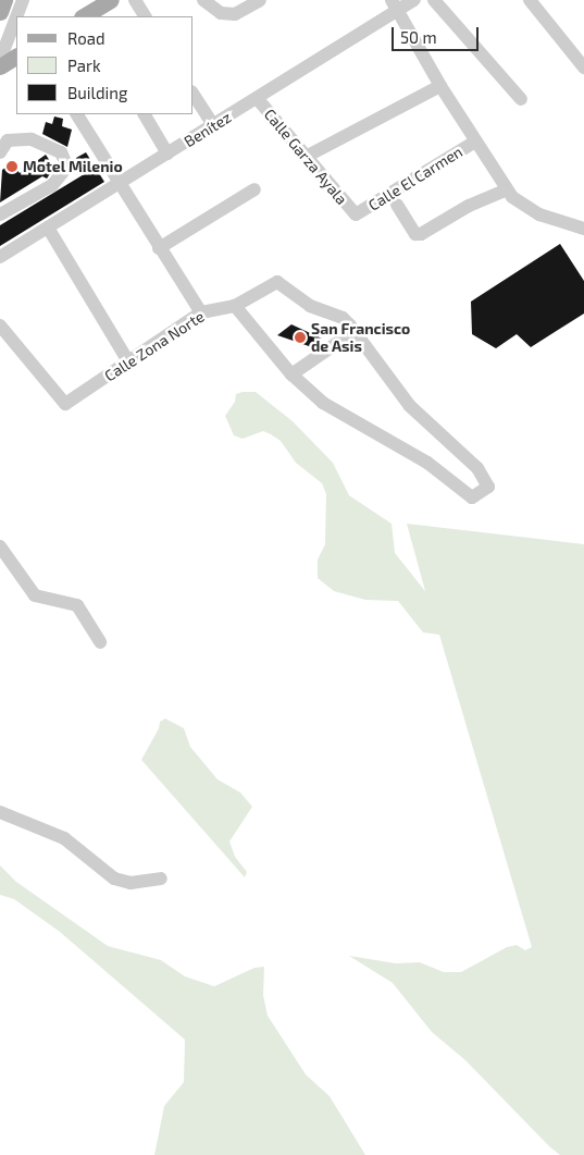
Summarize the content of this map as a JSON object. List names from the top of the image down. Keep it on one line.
{"streets":{"street":["Benítez","Calle Garza Ayala","Calle El Carmen","Calle Zona Norte"]},"crossings":[["Benítez","Calle Garza Ayala"],["Benítez","Calle El Carmen"],["Calle Garza Ayala","Calle El Carmen"]],"places":["Motel Milenio","San Francisco de Asis"],"legend":["Road","Park","Building"],"scale_bar":"50 m"}
